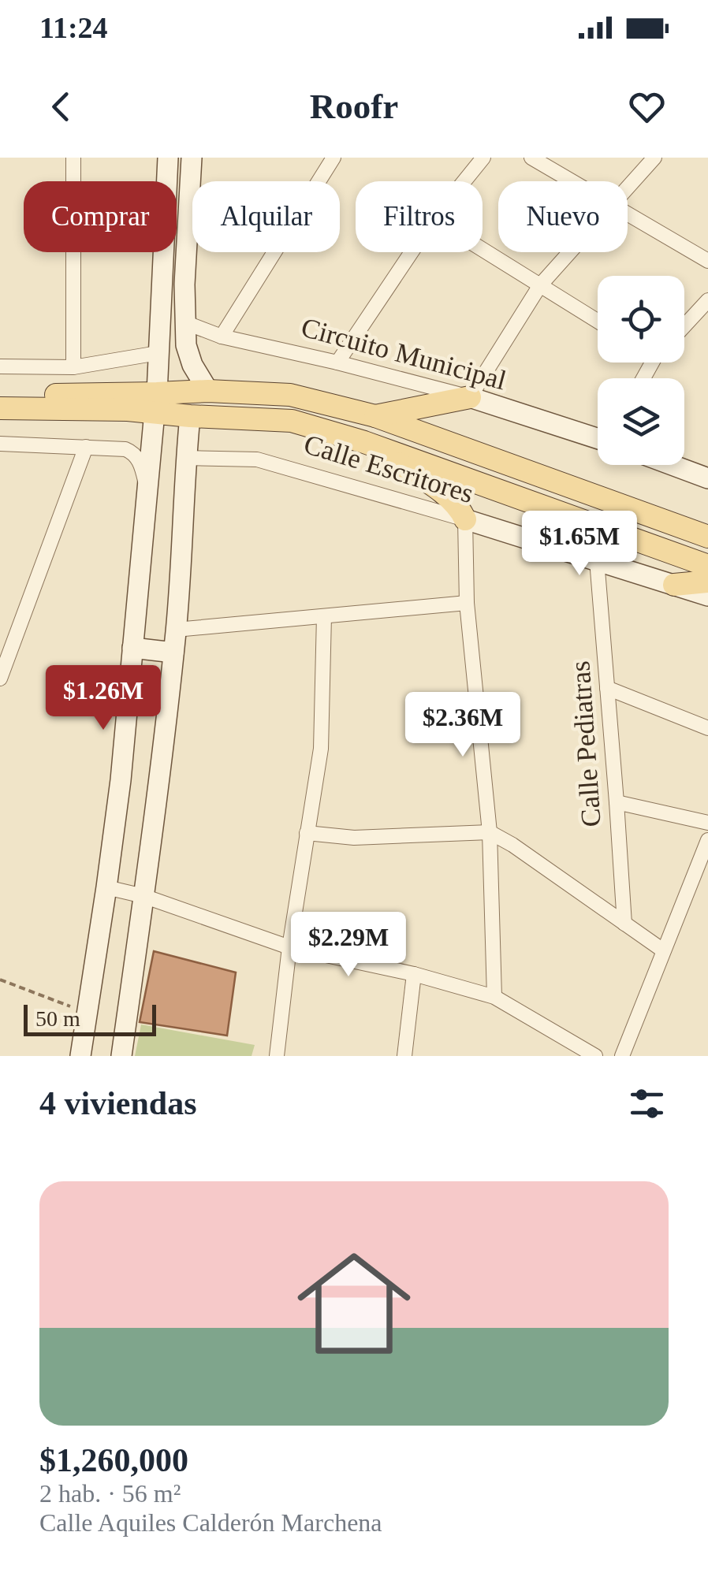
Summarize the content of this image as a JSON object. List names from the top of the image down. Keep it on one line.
{"streets":{"main road":["Circuito Municipal","Calle Escritores"],"street":["Calle Pediatras"]},"crossings":[["Calle Escritores","Calle Pediatras"]],"scale_bar":"50 m","page":{"status":"11:24","header":"Roofr","chip":["Comprar","Alquilar","Filtros","Nuevo"],"price":["$1.65M","$1.26M","$2.36M","$2.29M"],"scale":"50 m","heading":"4 viviendas","list":[{"name":"$1,260,000","note":"2 hab. · 56 m² · Calle Aquiles Calderón Marchena"}]}}
